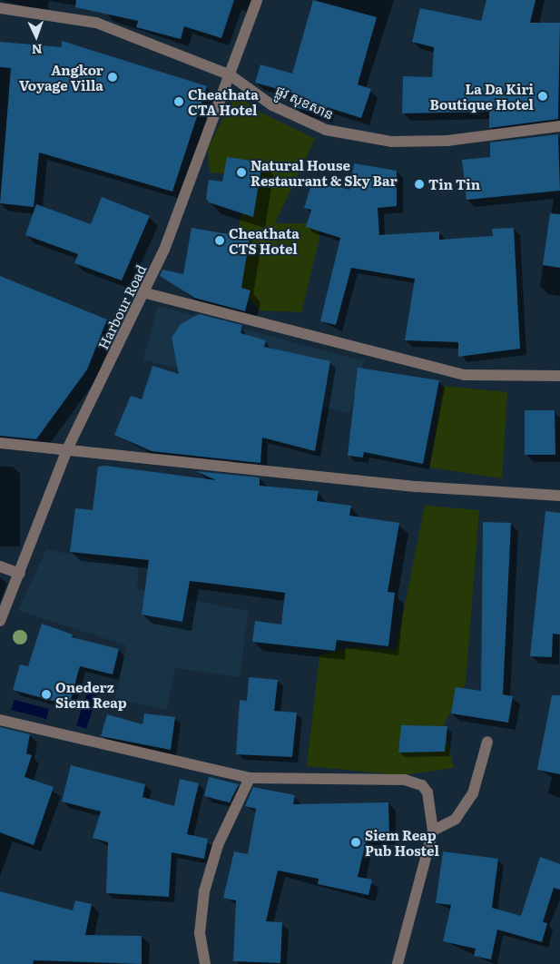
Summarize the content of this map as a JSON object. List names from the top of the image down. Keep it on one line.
{"streets":{"street":["ផ្លូវ សុខសាន","Harbour Road"]},"crossings":[["ផ្លូវ សុខសាន","Harbour Road"]],"places":["Angkor Voyage Villa","La Da Kiri Boutique Hotel","Cheathata CTA Hotel","Natural House Restaurant & Sky Bar","Tin Tin","Cheathata CTS Hotel","Onederz Siem Reap","Siem Reap Pub Hostel"],"north":"bottom"}
